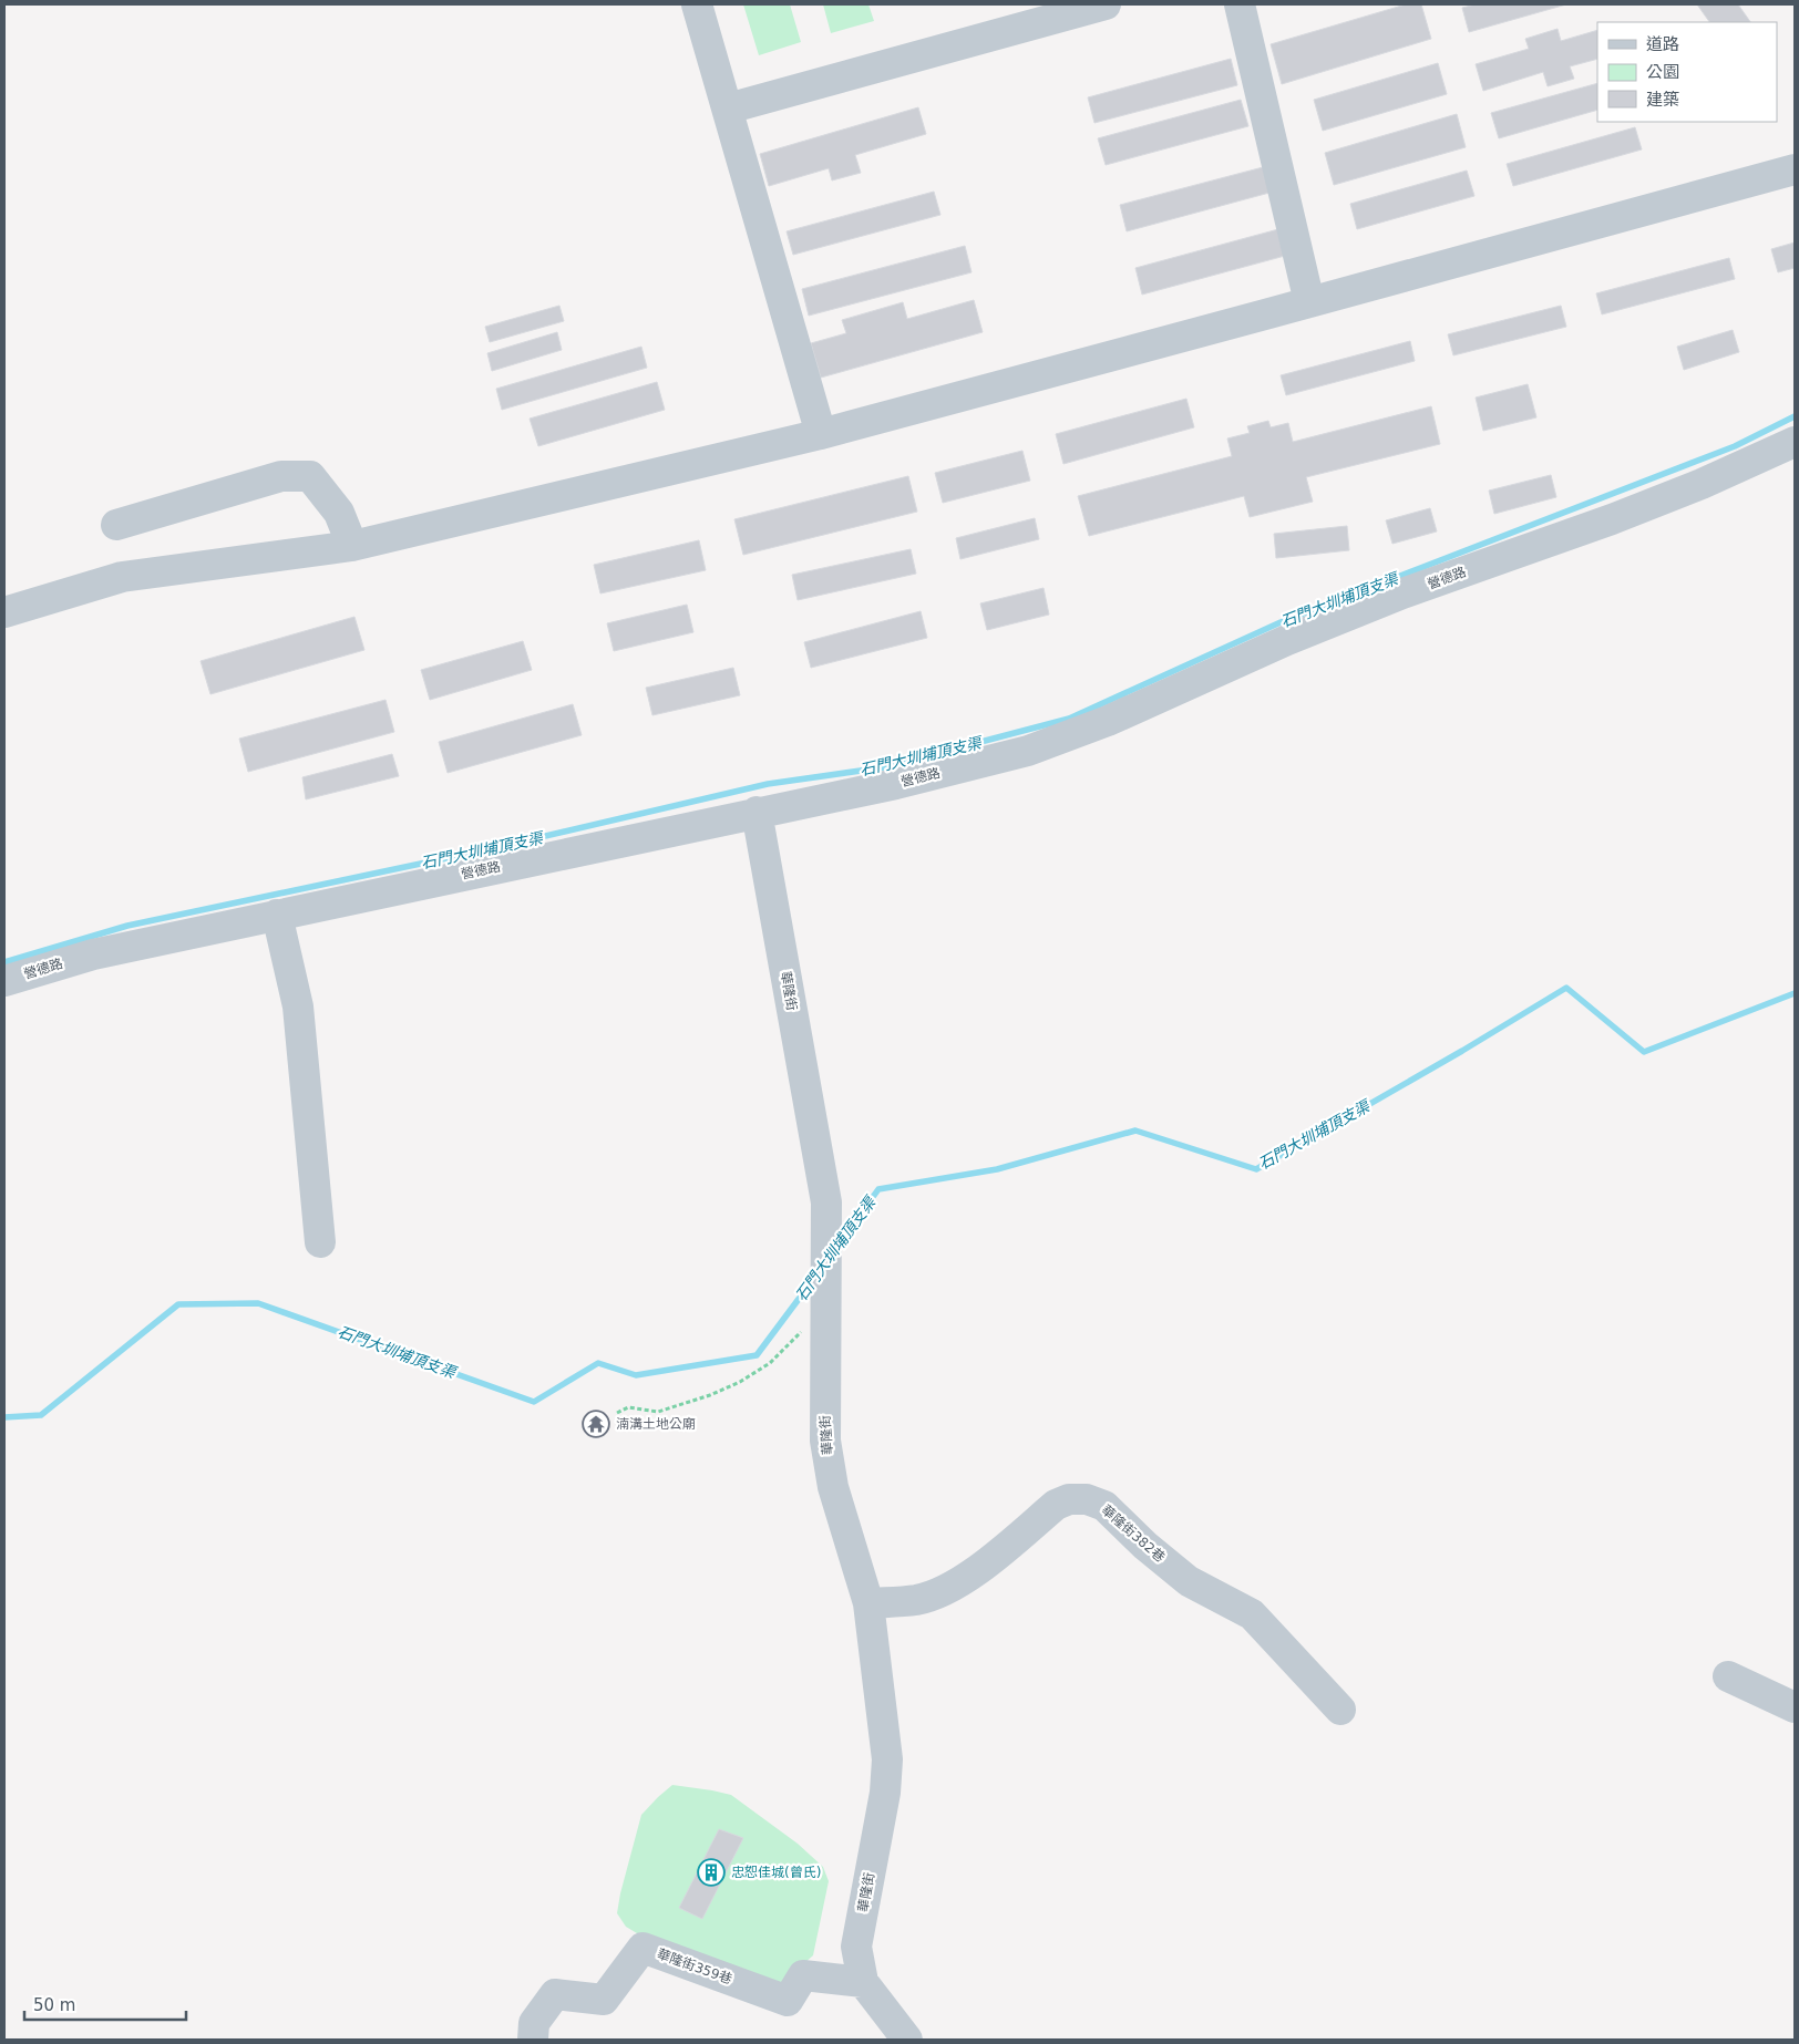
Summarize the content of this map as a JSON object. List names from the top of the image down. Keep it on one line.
{"streets":{"street":["營德路","華隆街","華隆街382巷","華隆街359巷"]},"crossings":[["營德路","華隆街"],["華隆街","華隆街382巷"],["華隆街","華隆街359巷"]],"water":["石門大圳埔頂支渠"],"places":{"temple":["湳溝土地公廟"],"building":["忠恕佳城(曾氏)"]},"legend":["道路","公園","建築"],"scale_bar":"50 m"}
